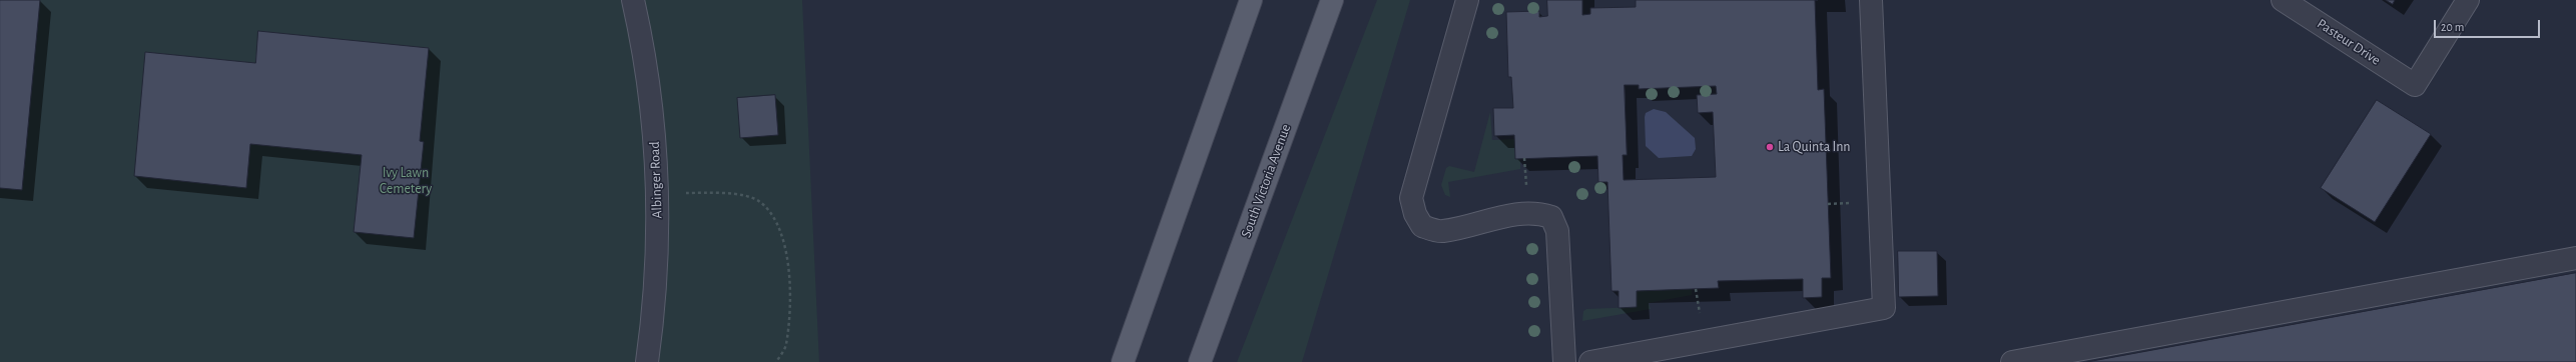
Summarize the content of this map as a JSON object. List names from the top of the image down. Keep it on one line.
{"streets":{"main road":["South Victoria Avenue"],"lane":["Pasteur Drive","Albinger Road"]},"parks":["Ivy Lawn Cemetery"],"places":["La Quinta Inn"],"scale_bar":"20 m"}
